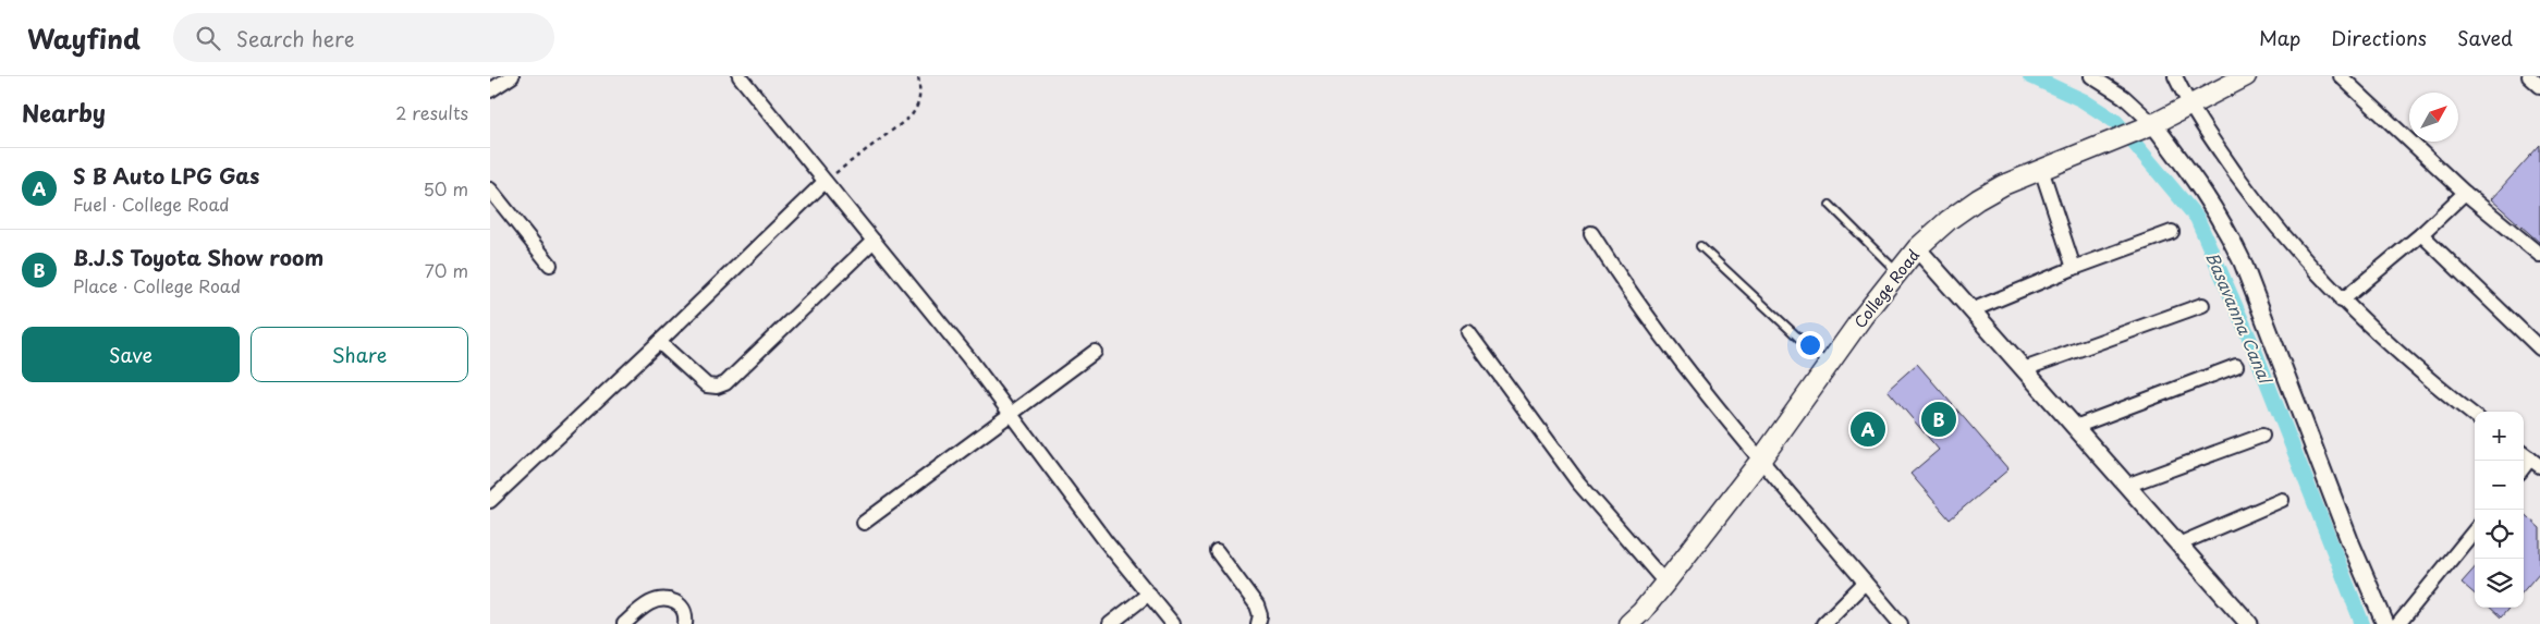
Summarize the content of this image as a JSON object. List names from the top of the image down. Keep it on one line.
{"streets":{"main road":["College Road"]},"water":["Basavanna Canal"],"north":"top right","page":{"header":"Wayfind","search":"Search here","nav":["Map","Directions","Saved"],"heading":["Nearby","2 results"],"list":[{"mark":"A","name":"S B Auto LPG Gas","note":"Fuel · College Road","value":"50 m"},{"mark":"B","name":"B.J.S Toyota Show room","note":"Place · College Road","value":"70 m"}],"buttons":["Save","Share"],"pins":["B","A"],"map_buttons":["+","−"]}}
